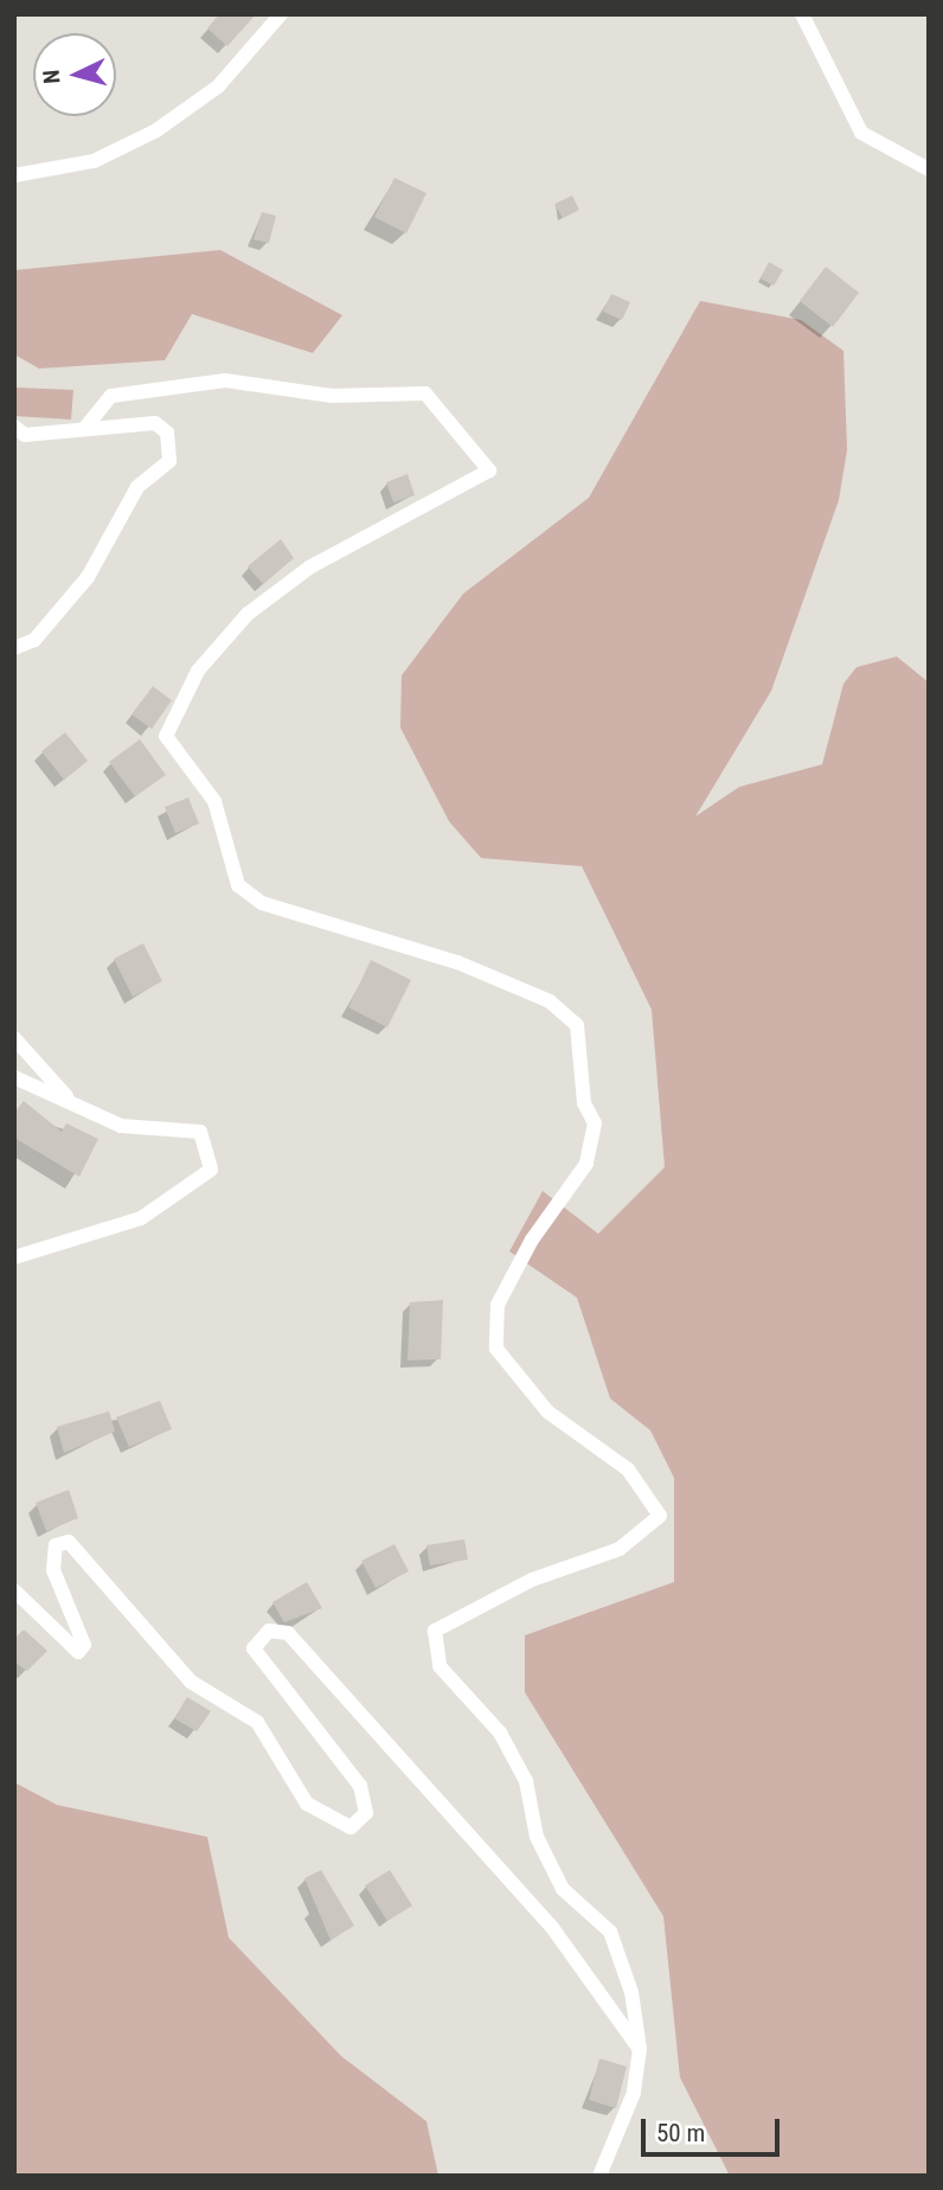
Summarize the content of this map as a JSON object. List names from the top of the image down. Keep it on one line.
{"scale_bar":"50 m","north":"left"}
